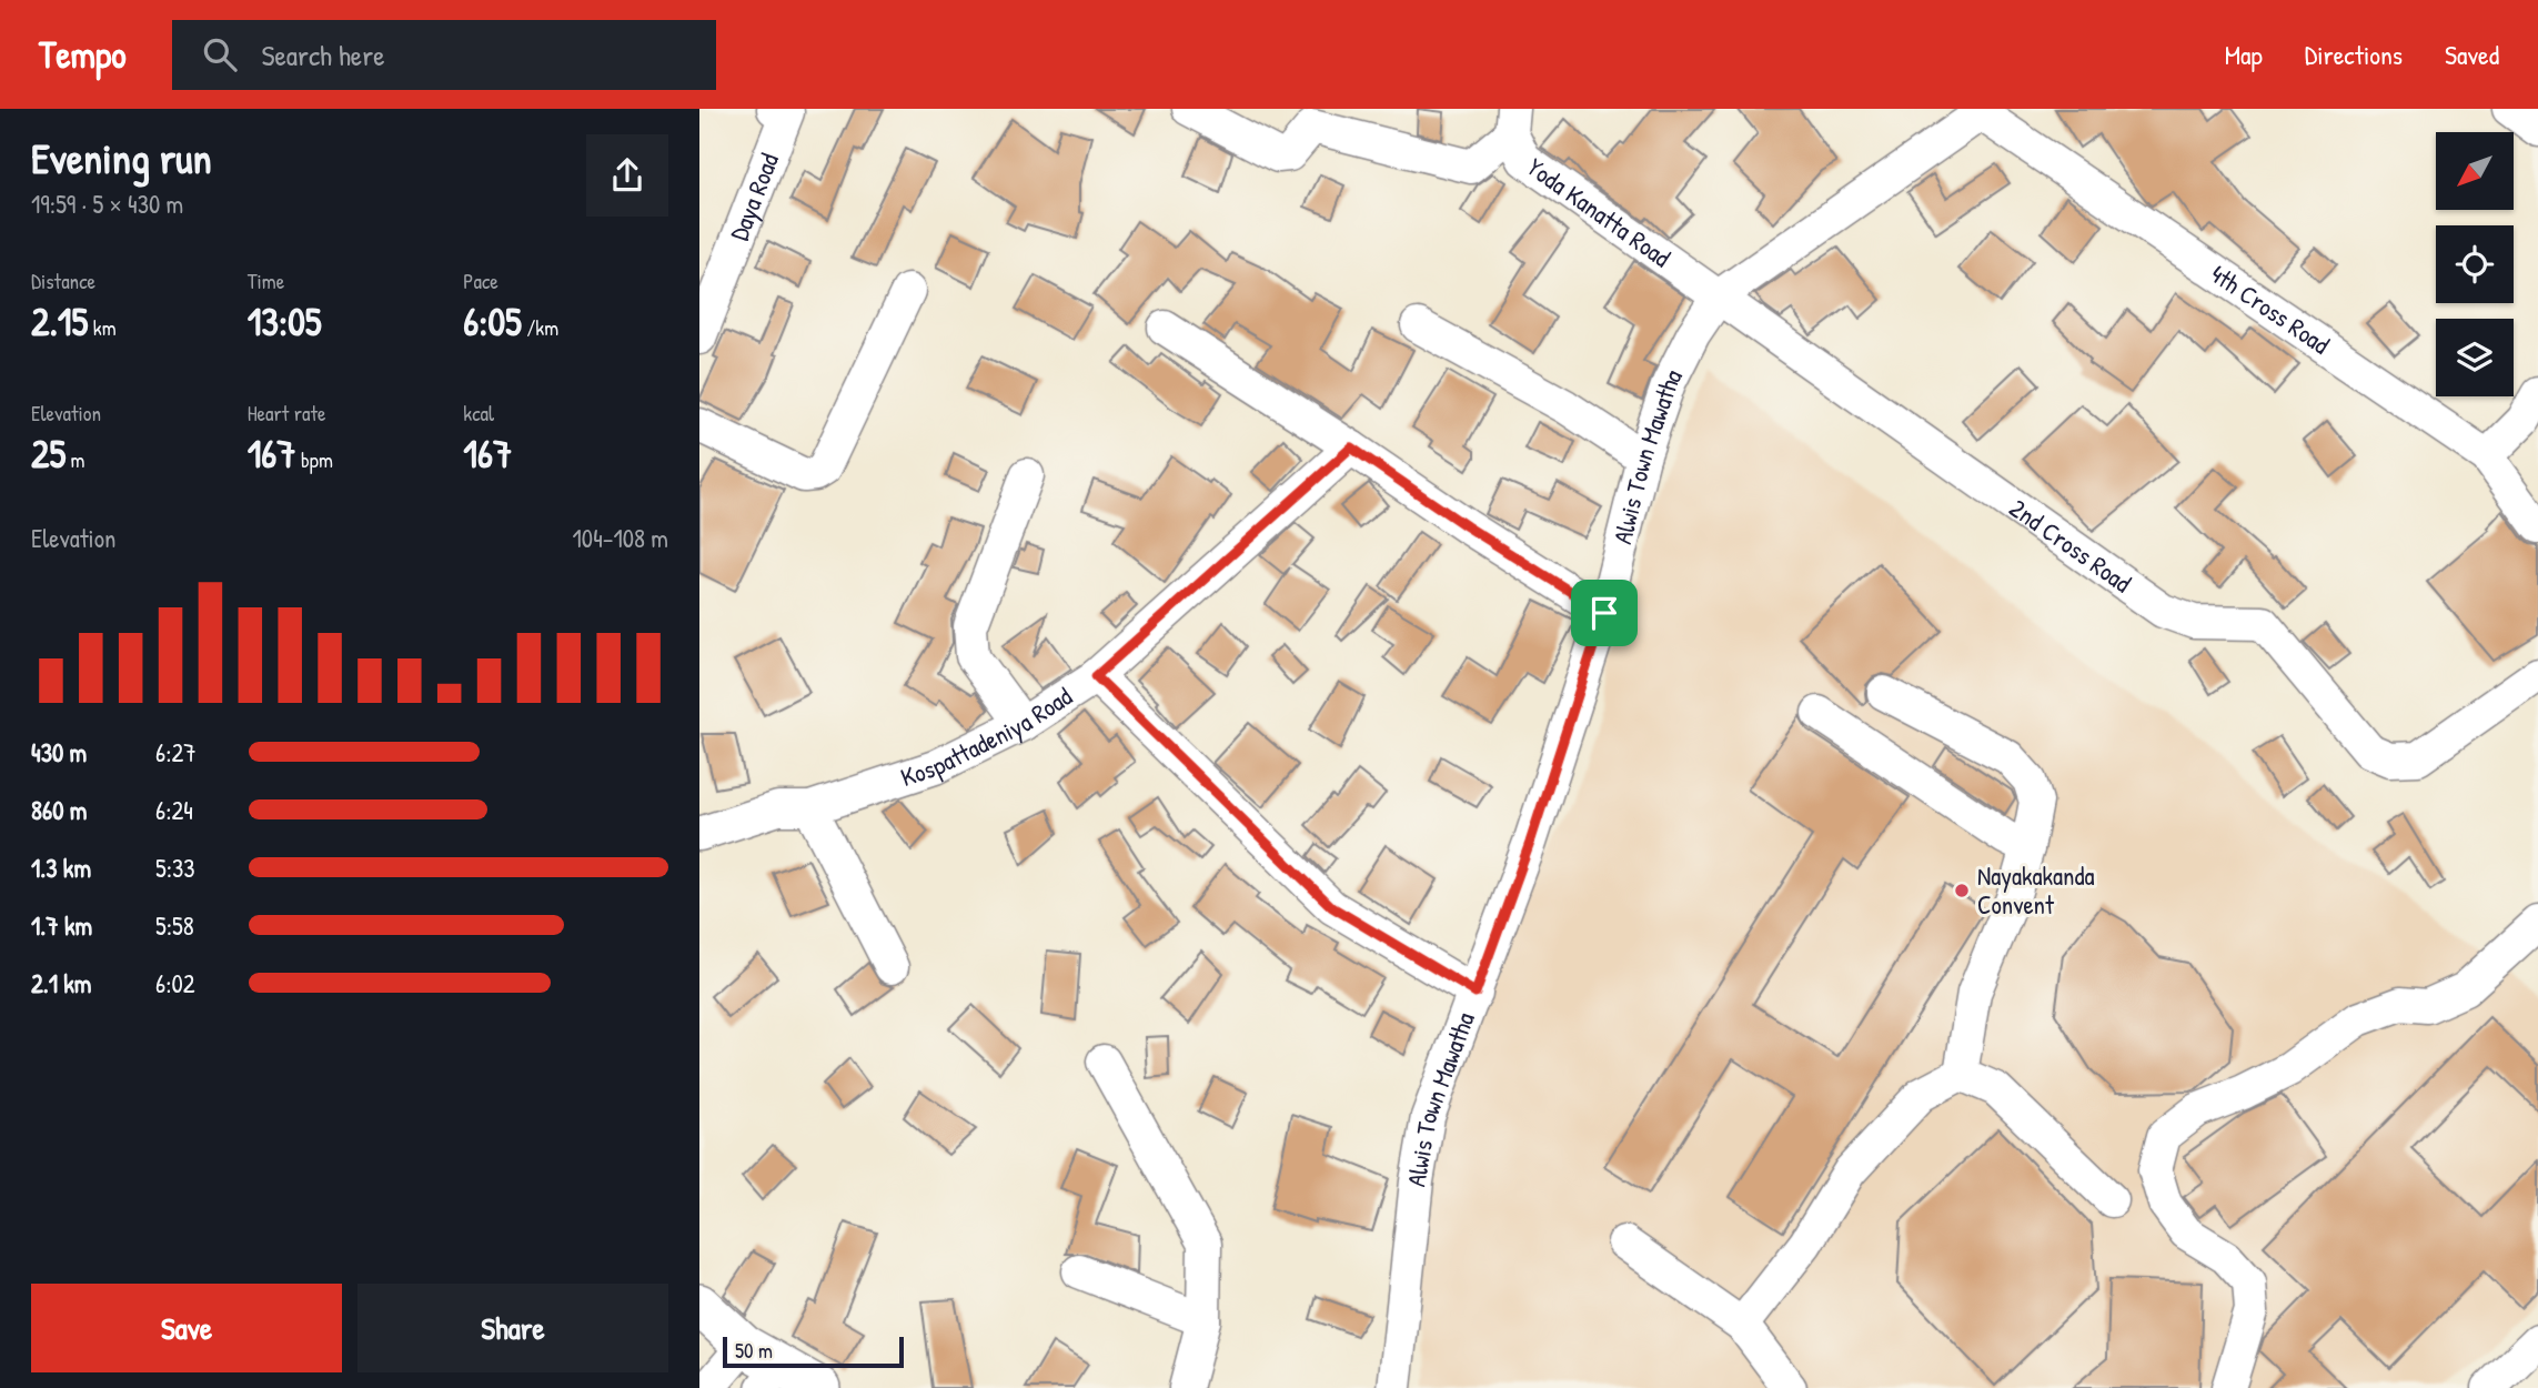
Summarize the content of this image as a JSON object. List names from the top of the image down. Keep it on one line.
{"streets":{"street":["Daya Road","Yoda Kanatta Road","4th Cross Road","Alwis Town Mawatha","2nd Cross Road","Kospattadeniya Road"]},"crossings":[["Yoda Kanatta Road","Alwis Town Mawatha"],["Yoda Kanatta Road","2nd Cross Road"],["4th Cross Road","Alwis Town Mawatha"],["Alwis Town Mawatha","2nd Cross Road"]],"places":["Nayakakanda Convent"],"scale_bar":"50 m","north":"bottom left","page":{"header":"Tempo","search":"Search here","nav":["Map","Directions","Saved"],"heading":["Evening run","19:59 · 5 × 430 m"],"stats":[["Distance","2.15 km"],["Time","13:05"],["Pace","6:05 /km"],["Elevation","25 m"],["Heart rate","167 bpm"],["kcal","167"]],"chart":["Elevation","104–108 m"],"list":[{"name":"430 m","note":"6:27"},{"name":"860 m","note":"6:24"},{"name":"1.3 km","note":"5:33"},{"name":"1.7 km","note":"5:58"},{"name":"2.1 km","note":"6:02"}],"buttons":["Save","Share"],"scale":"50 m"}}
